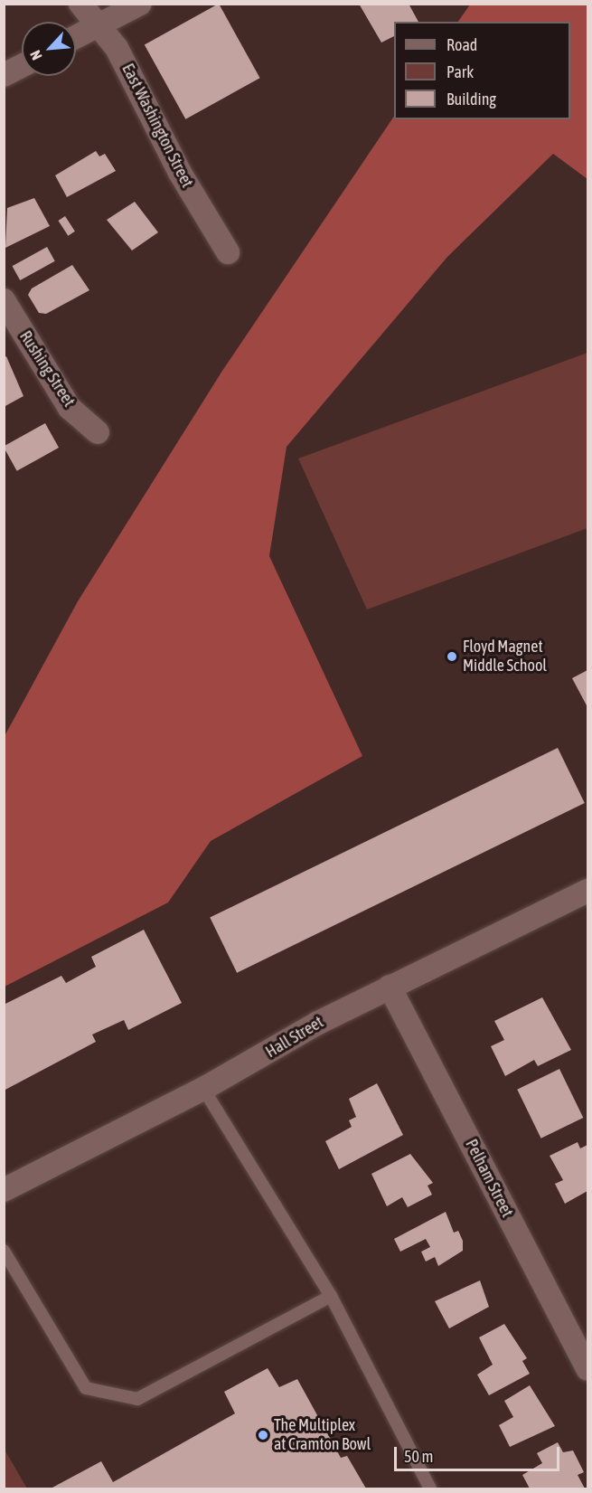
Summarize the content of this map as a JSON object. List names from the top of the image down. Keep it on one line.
{"streets":{"street":["East Washington Street","Rushing Street","Hall Street","Pelham Street"]},"crossings":[["Hall Street","Pelham Street"]],"places":["Floyd Magnet Middle School","The Multiplex at Cramton Bowl"],"legend":["Road","Park","Building"],"scale_bar":"50 m","north":"bottom left"}
